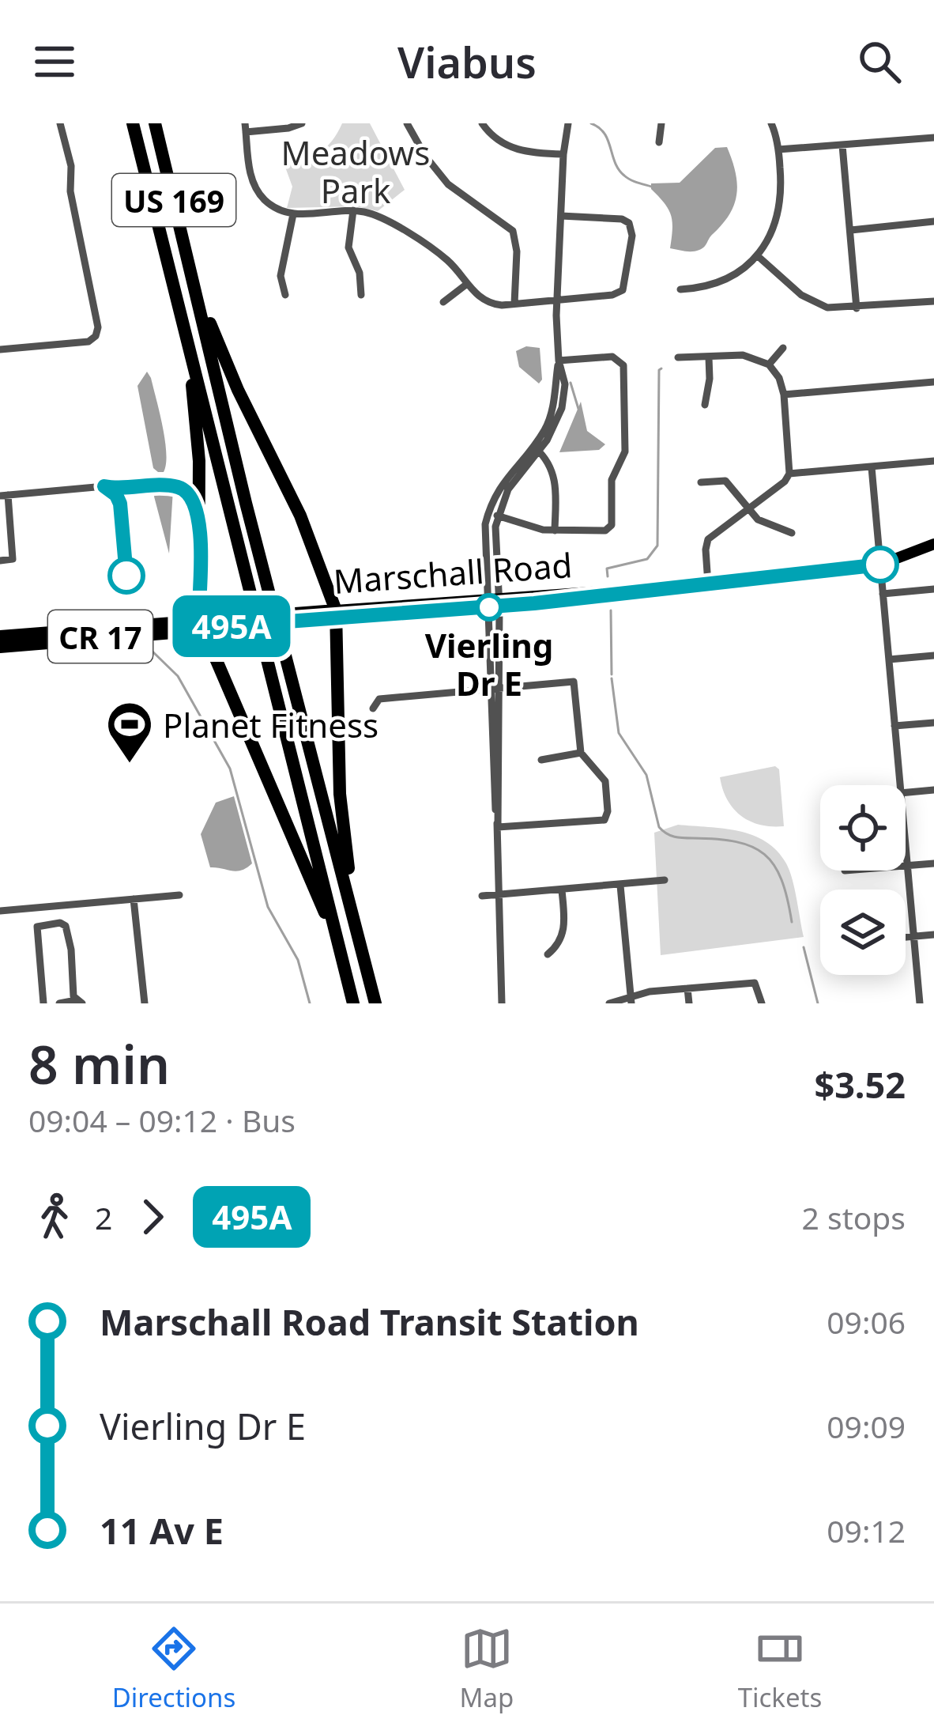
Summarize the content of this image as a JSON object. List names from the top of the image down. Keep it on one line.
{"streets":{"highway":["US 169","Marschall Road","CR 17"]},"parks":["Meadows Park"],"places":{"other":["Vierling Dr E"],"sports":["Planet Fitness"]},"lines":["bus line 495A"],"page":{"header":"Viabus","on_map":"495A","heading":["8 min","09:04 – 09:12 · Bus","$3.52"],"legs":["2","495A","2 stops"],"list":[{"name":"Marschall Road Transit Station","value":"09:06"},{"name":"Vierling Dr E","value":"09:09"},{"name":"11 Av E","value":"09:12"}],"tabs":["Directions","Map","Tickets"]}}
